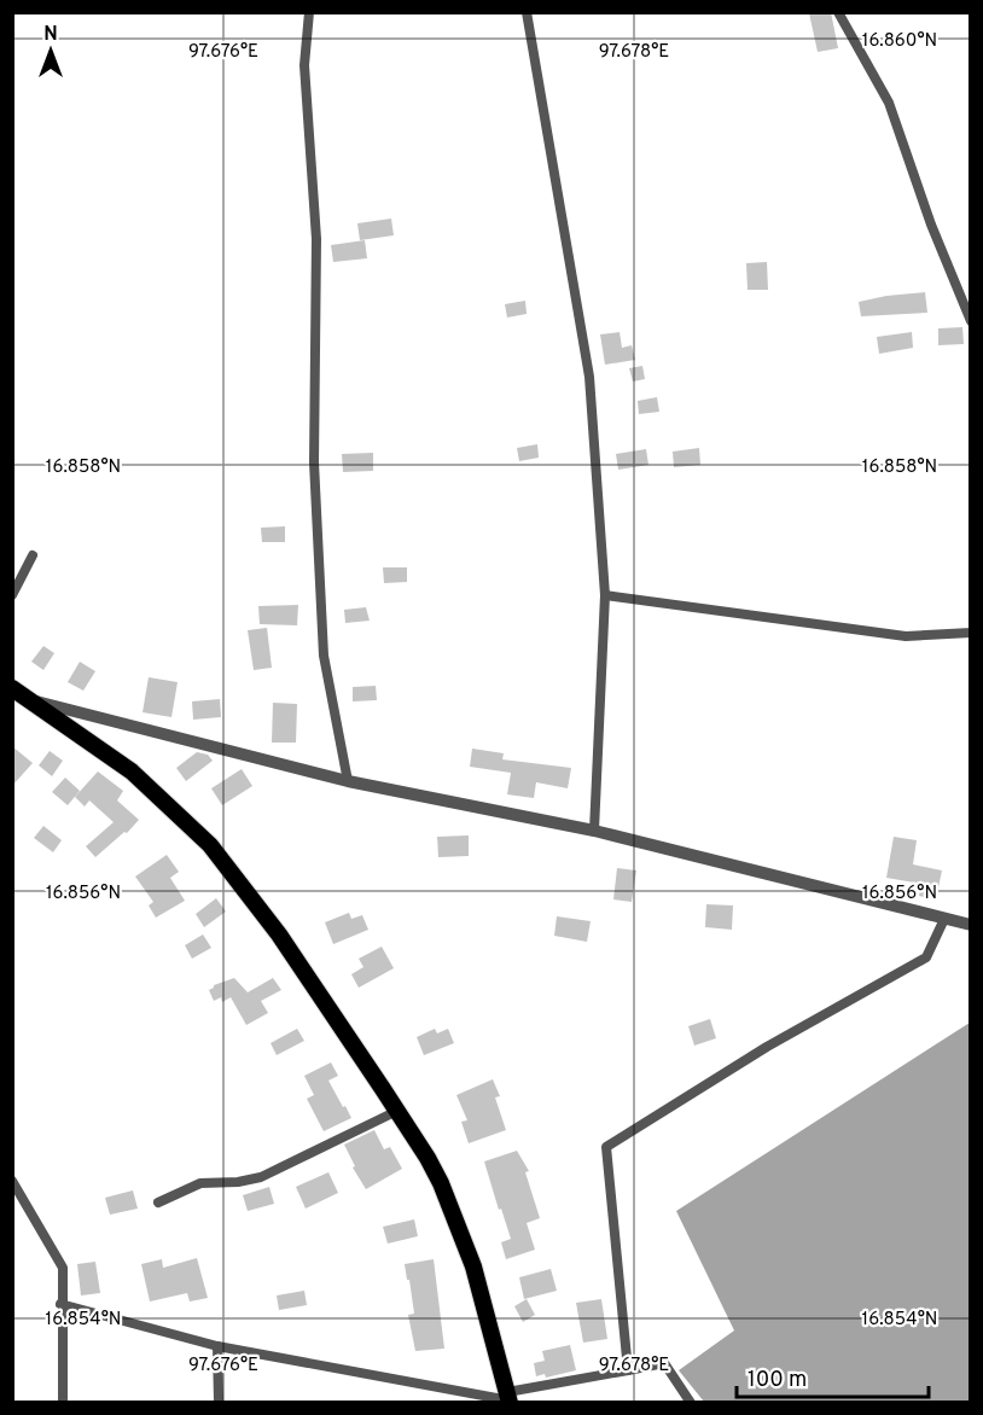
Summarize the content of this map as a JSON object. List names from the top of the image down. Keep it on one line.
{"scale_bar":"100 m","north":"top","coordinates":["16.860°N","97.676°E","97.678°E","16.858°N","16.856°N","16.854°N"]}
